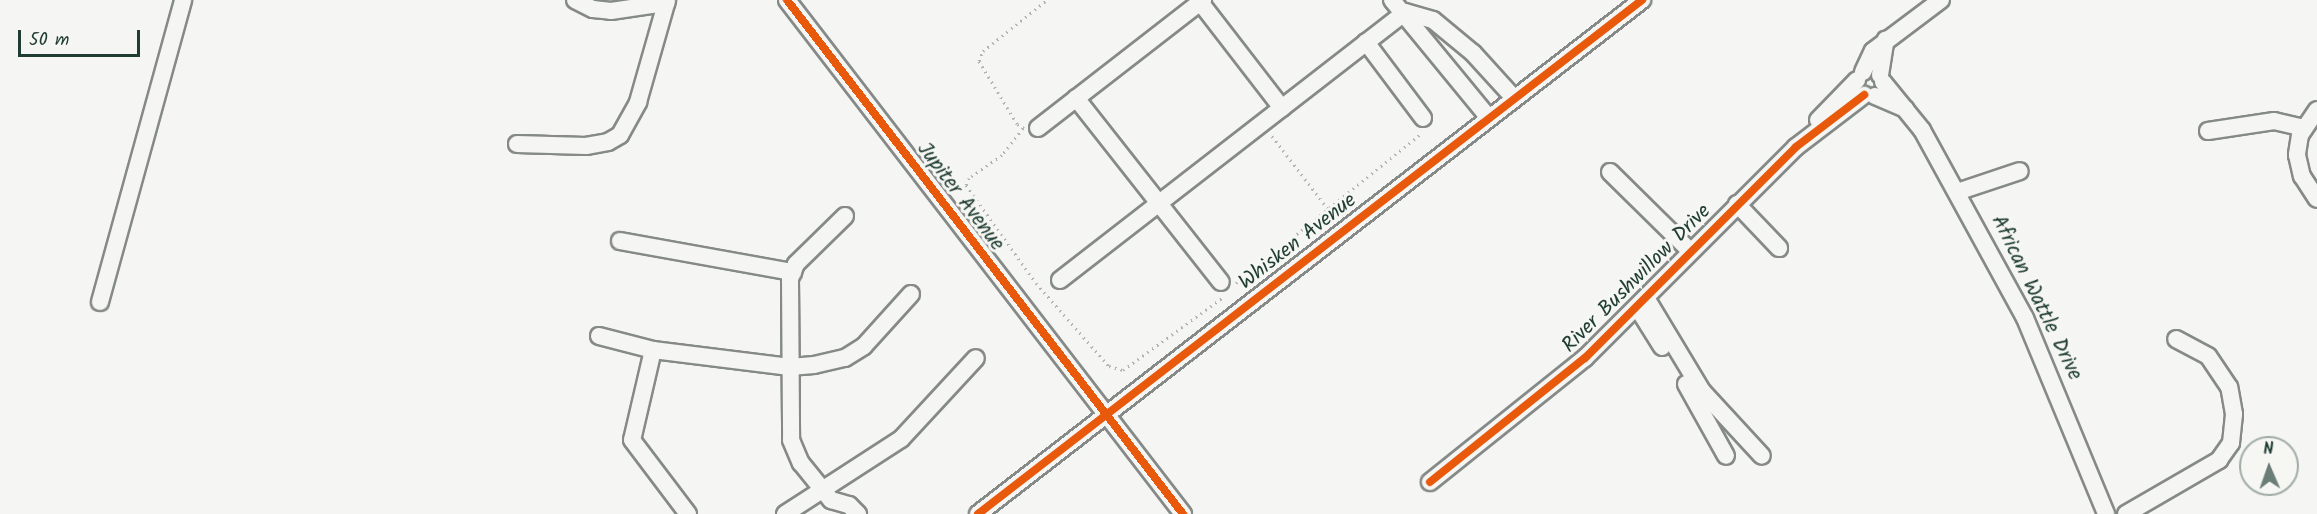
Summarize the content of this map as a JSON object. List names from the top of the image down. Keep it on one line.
{"streets":{"street":["Jupiter Avenue","Whisken Avenue","River Bushwillow Drive","African Wattle Drive"]},"crossings":[["Jupiter Avenue","Whisken Avenue"],["River Bushwillow Drive","African Wattle Drive"]],"scale_bar":"50 m","north":"top"}
